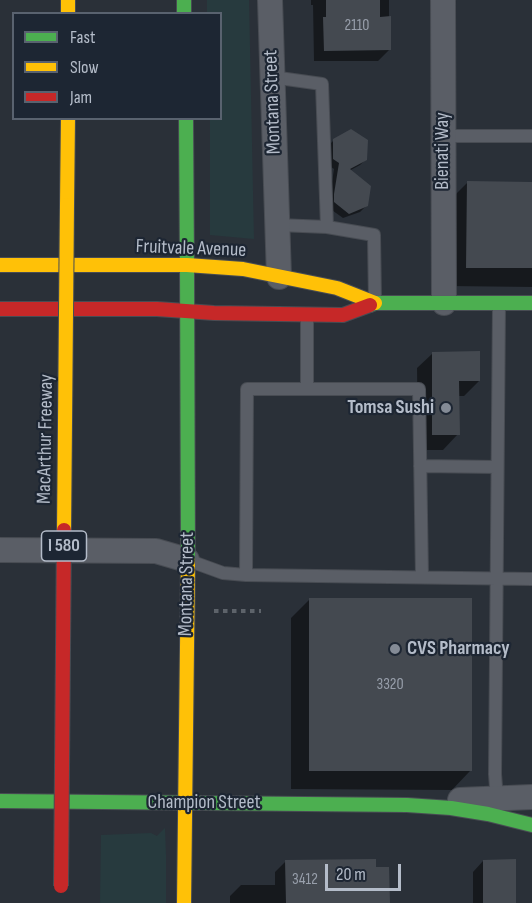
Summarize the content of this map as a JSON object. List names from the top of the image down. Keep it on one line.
{"streets":{"main road":["Montana Street","Fruitvale Avenue","MacArthur Freeway","I 580","Champion Street"],"street":["Bienati Way"]},"crossings":[["Montana Street","Fruitvale Avenue"],["Montana Street","Champion Street"],["Bienati Way","Fruitvale Avenue"]],"places":["Tomsa Sushi","CVS Pharmacy"],"house_numbers":["2110","3320","3412"],"legend":["Fast","Slow","Jam"],"scale_bar":"20 m"}
